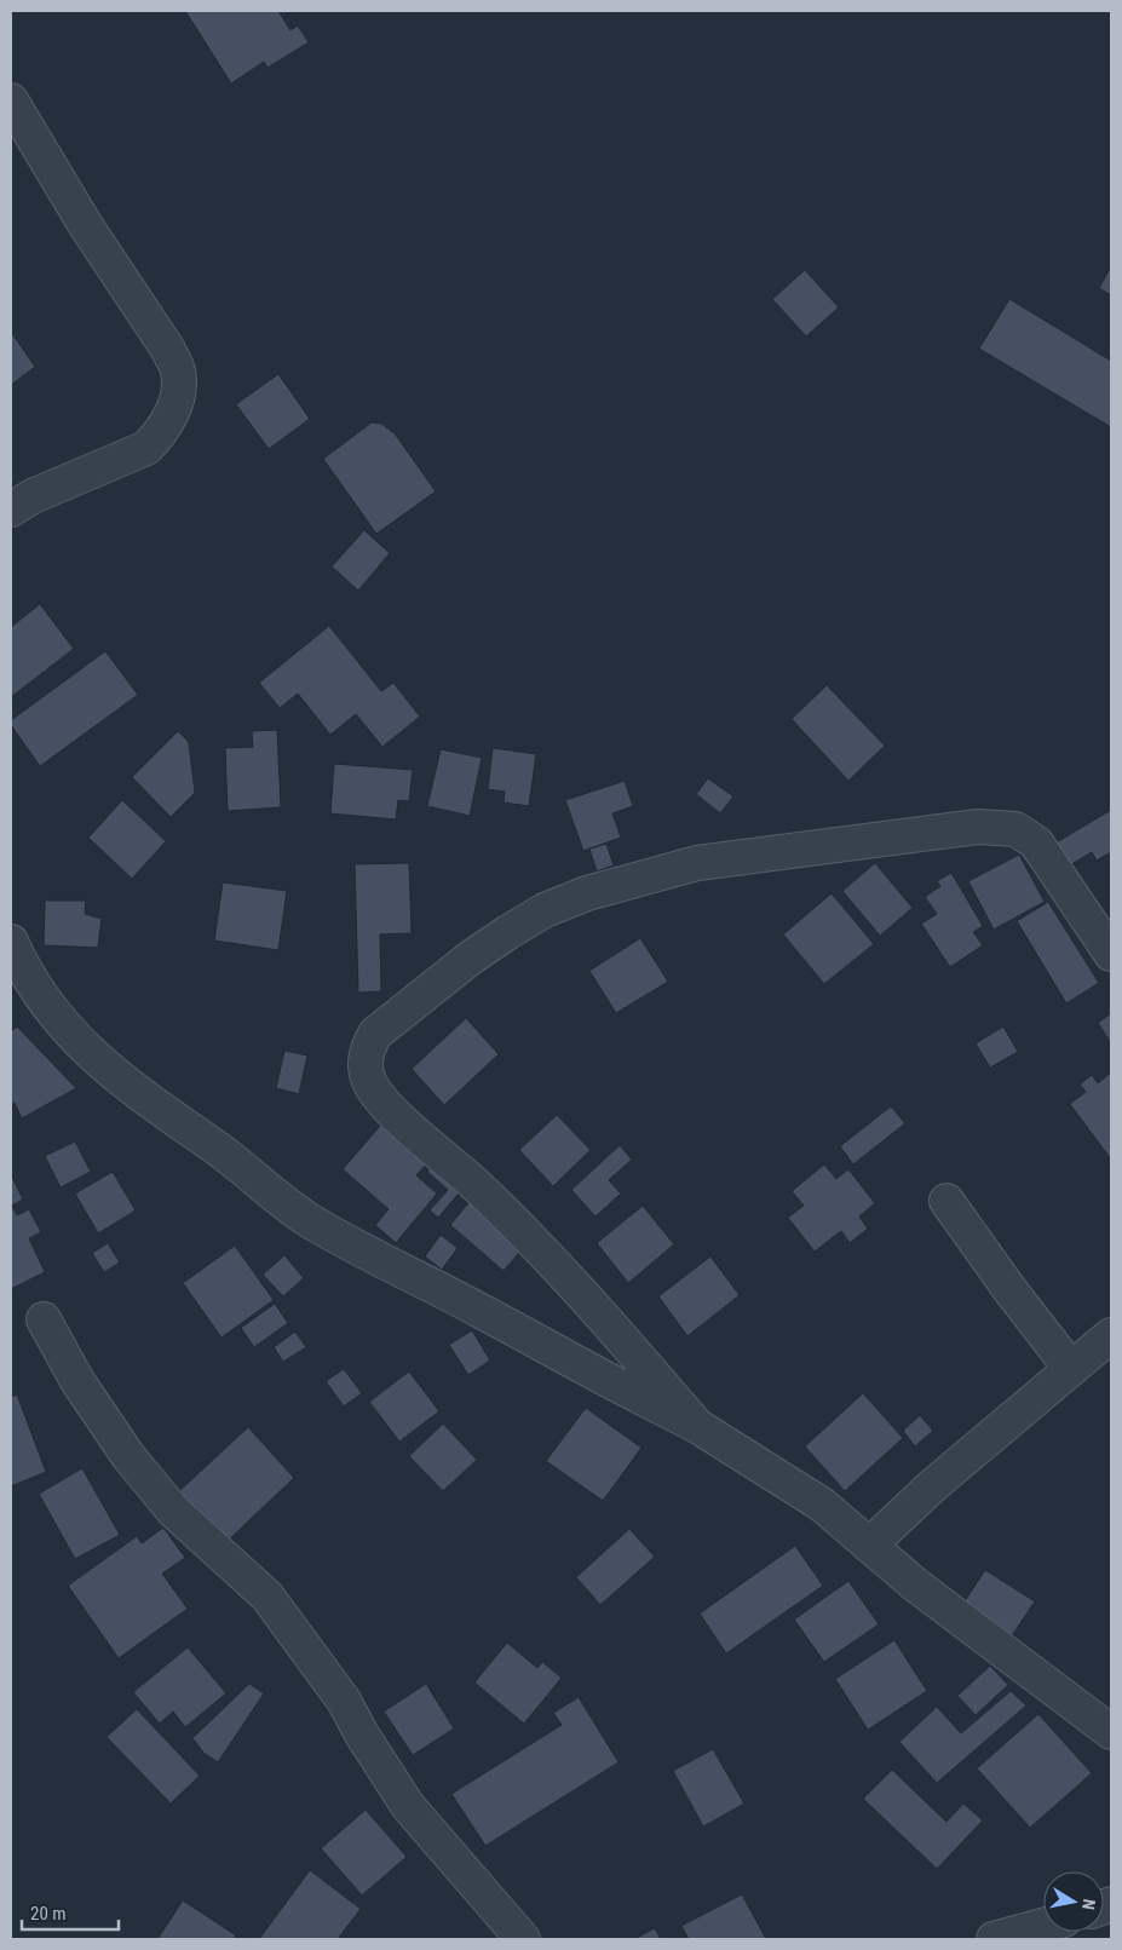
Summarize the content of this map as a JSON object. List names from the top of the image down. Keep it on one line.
{"scale_bar":"20 m","north":"right"}
